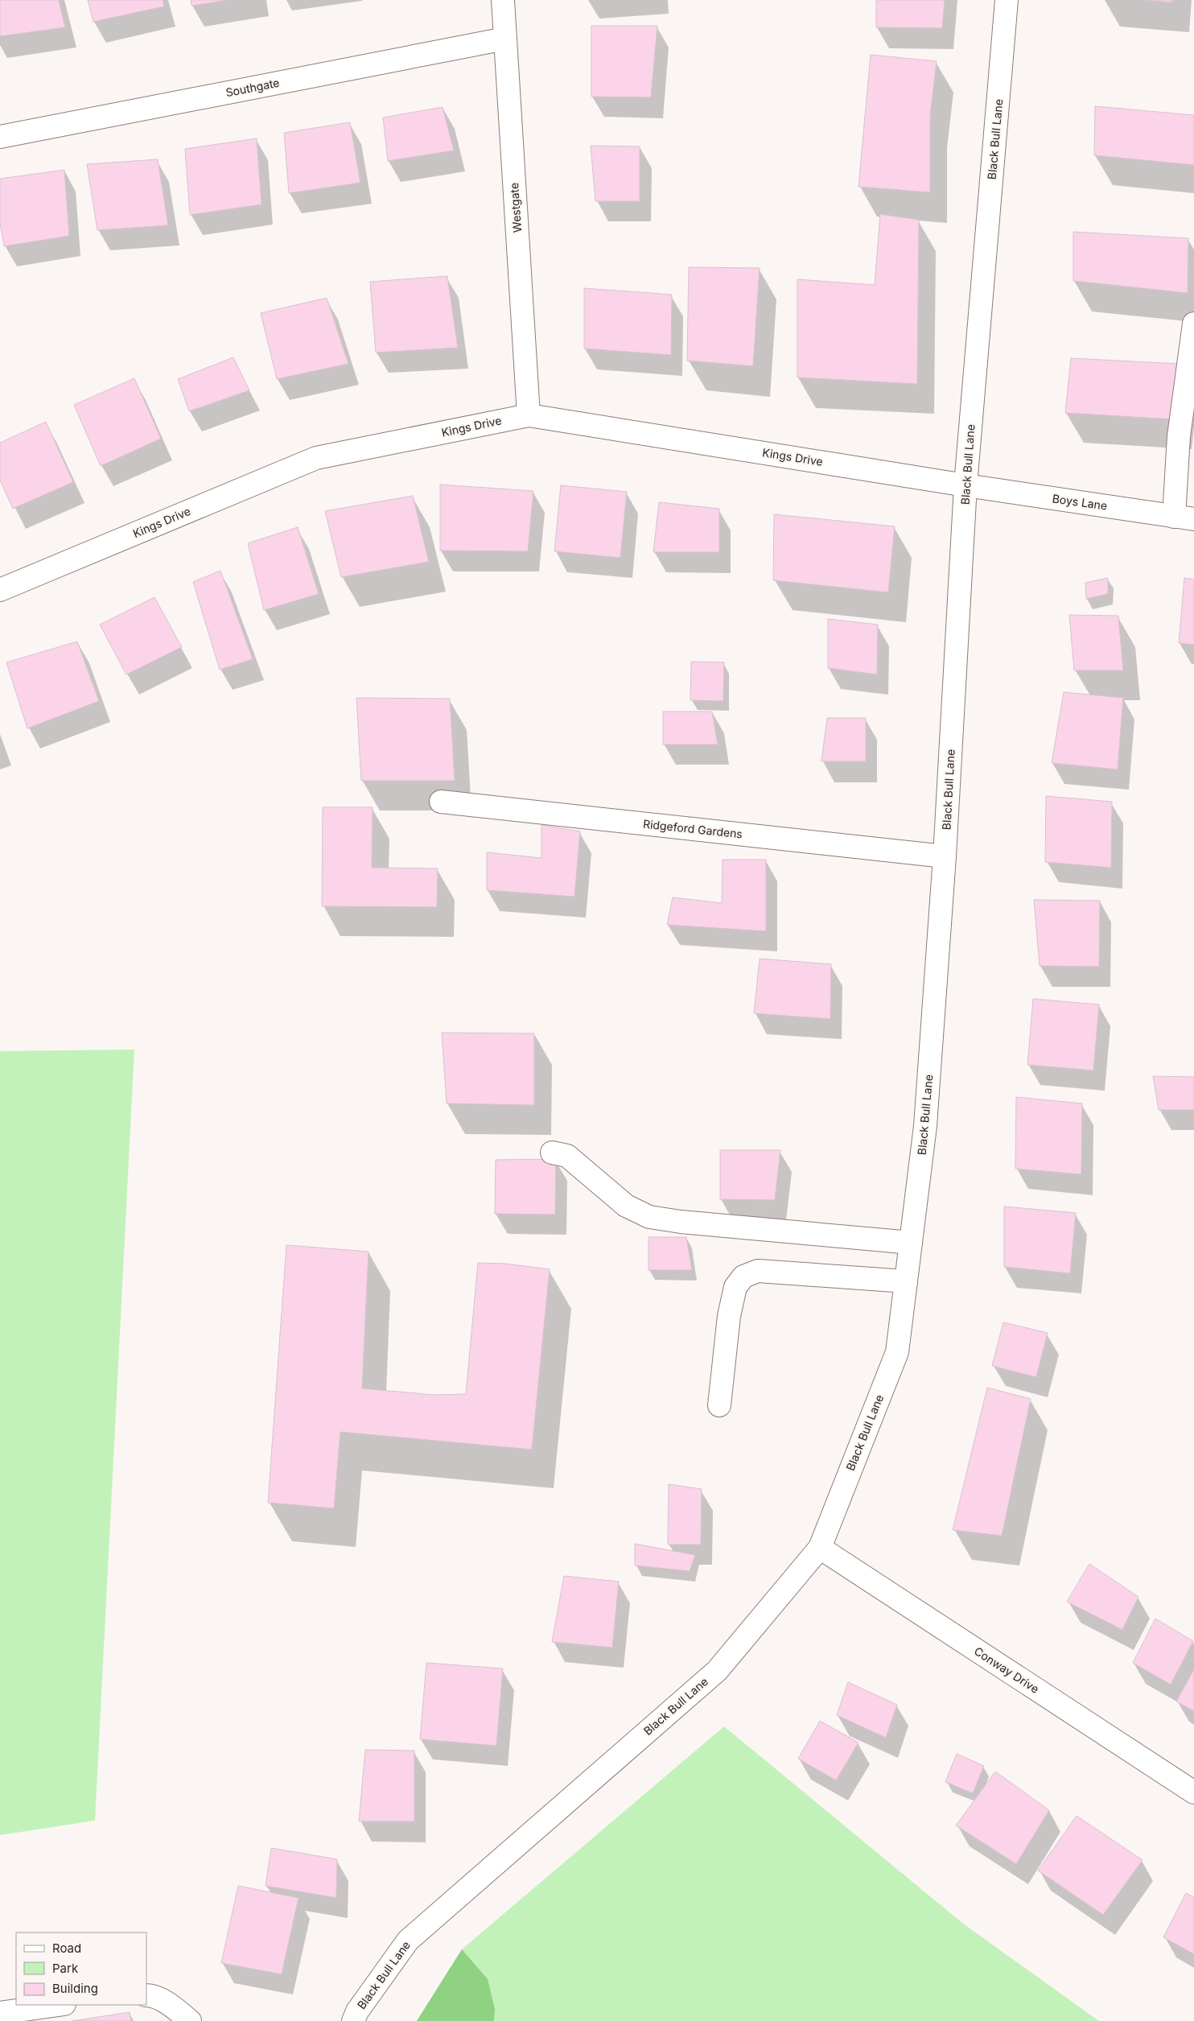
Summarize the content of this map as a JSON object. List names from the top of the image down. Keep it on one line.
{"streets":{"street":["Southgate","Black Bull Lane","Westgate","Kings Drive","Boys Lane","Ridgeford Gardens","Conway Drive"]},"crossings":[["Southgate","Westgate"],["Black Bull Lane","Kings Drive"],["Black Bull Lane","Boys Lane"],["Black Bull Lane","Ridgeford Gardens"],["Black Bull Lane","Conway Drive"],["Westgate","Kings Drive"],["Kings Drive","Boys Lane"]],"legend":["Road","Park","Building"]}
